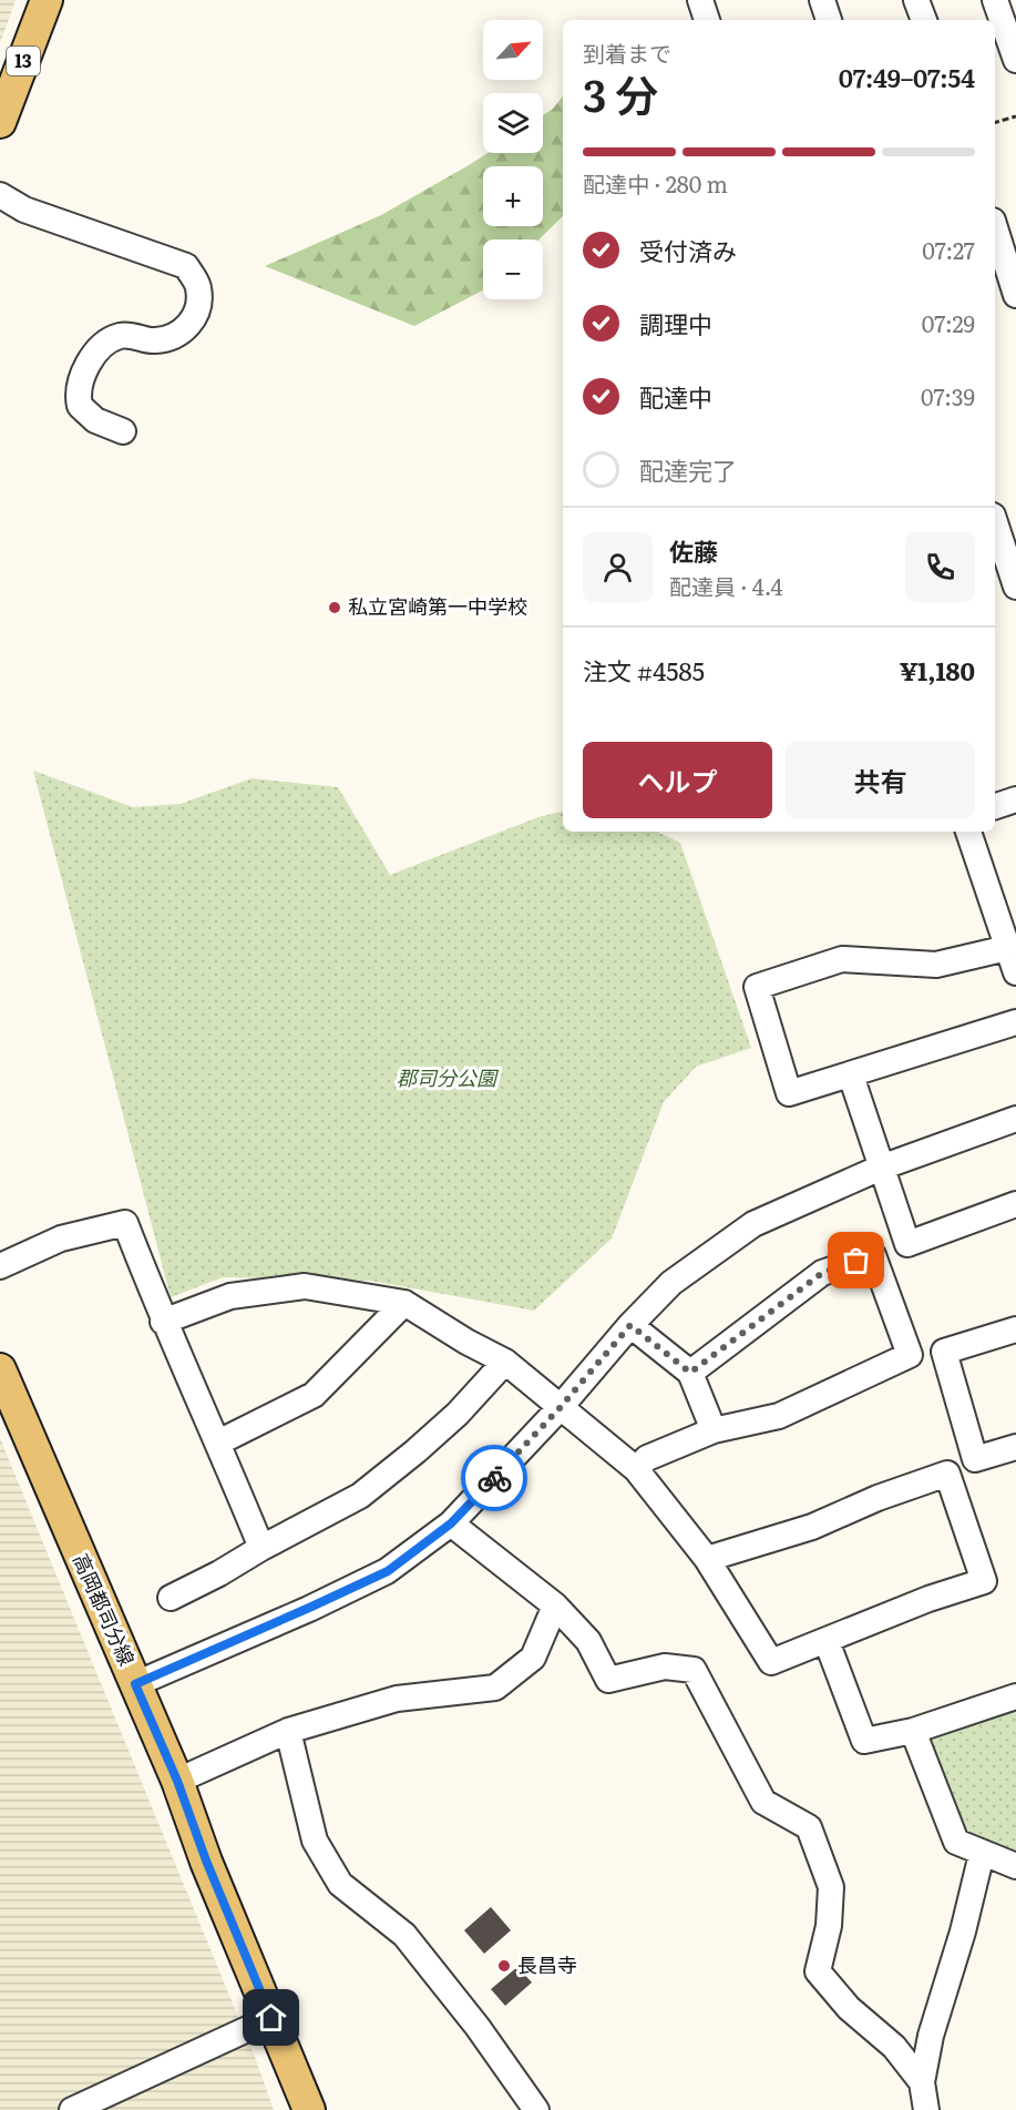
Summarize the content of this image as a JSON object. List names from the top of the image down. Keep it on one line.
{"streets":{"main road":["13","高岡都司分線"]},"parks":["郡司分公園"],"places":["私立宮崎第一中学校","長昌寺"],"north":"top right","page":{"map_buttons":["+","−"],"heading":["3 分","到着まで","07:49–07:54"],"panel":["佐藤","配達員 · 4.4","注文 #4585","¥1,180"],"bar":"配達中 · 280 m","list":[["受付済み","07:27"],["調理中","07:29"],["配達中","07:39"],"配達完了"],"buttons":["ヘルプ","共有"]}}
